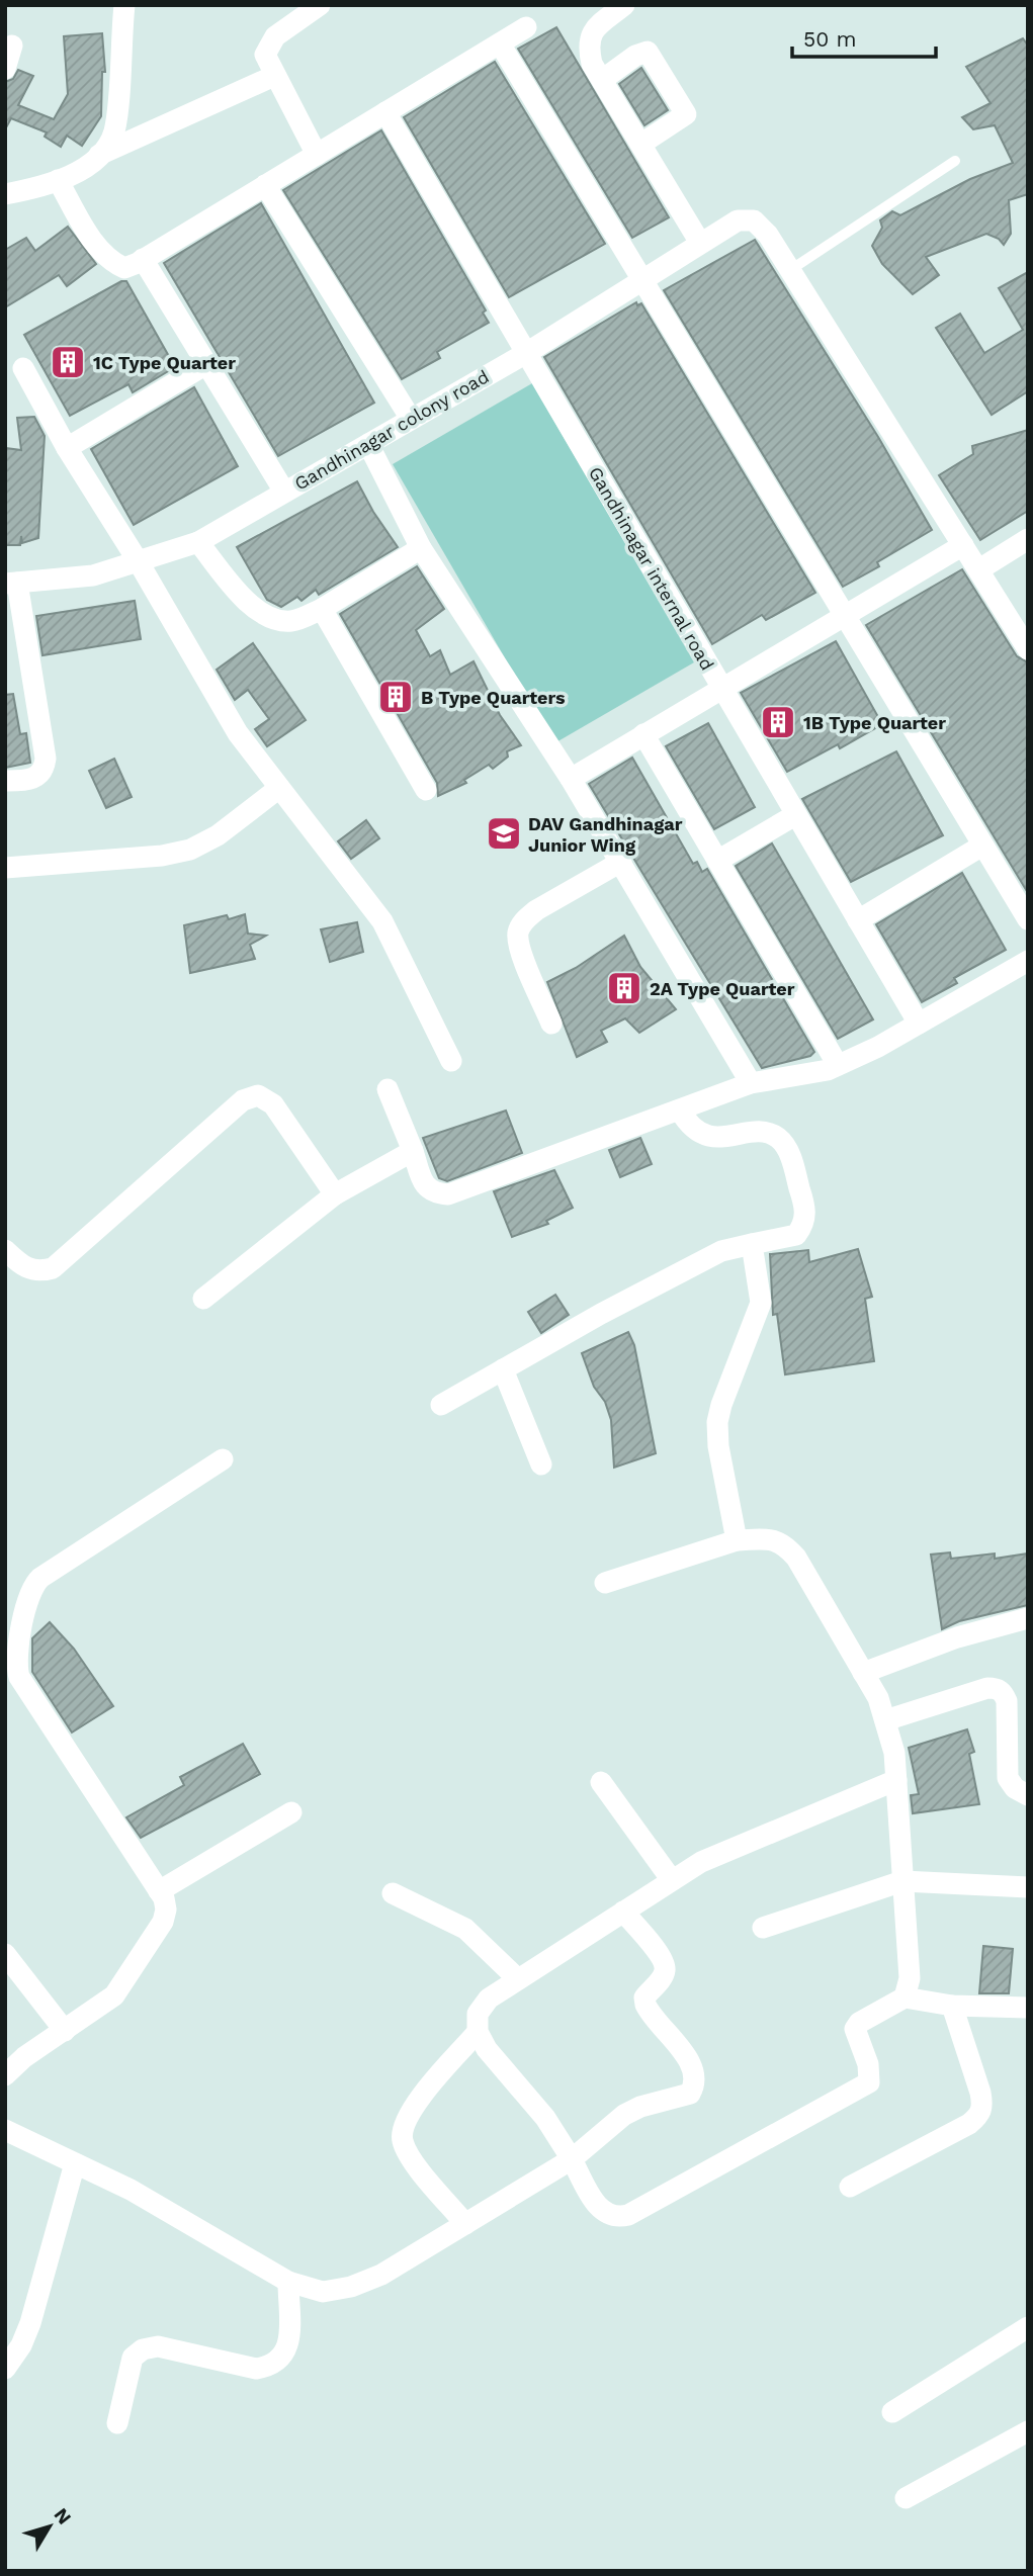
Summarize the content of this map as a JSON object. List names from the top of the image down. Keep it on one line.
{"streets":{"street":["Gandhinagar colony road","Gandhinagar internal road"]},"crossings":[["Gandhinagar colony road","Gandhinagar internal road"]],"places":{"building":["1C Type Quarter","B Type Quarters","1B Type Quarter","2A Type Quarter"],"school or university":["DAV Gandhinagar Junior Wing"]},"scale_bar":"50 m","north":"top right"}
